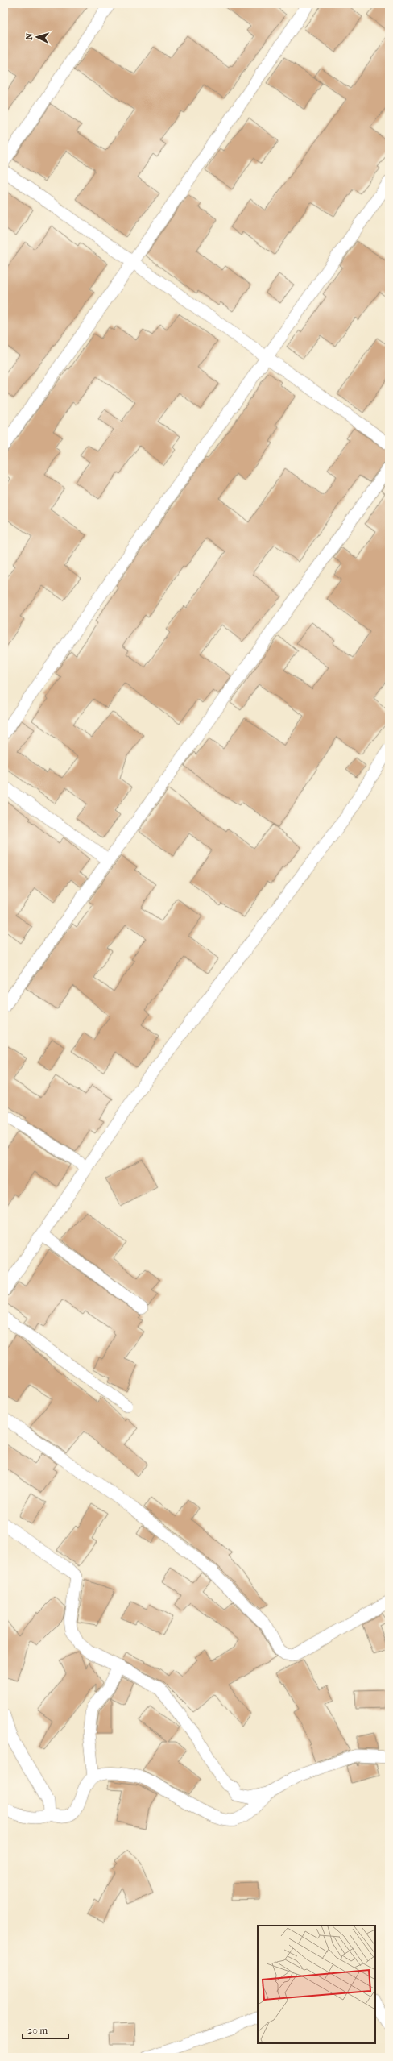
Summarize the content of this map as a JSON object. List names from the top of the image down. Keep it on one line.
{"scale_bar":"20 m","north":"left"}
